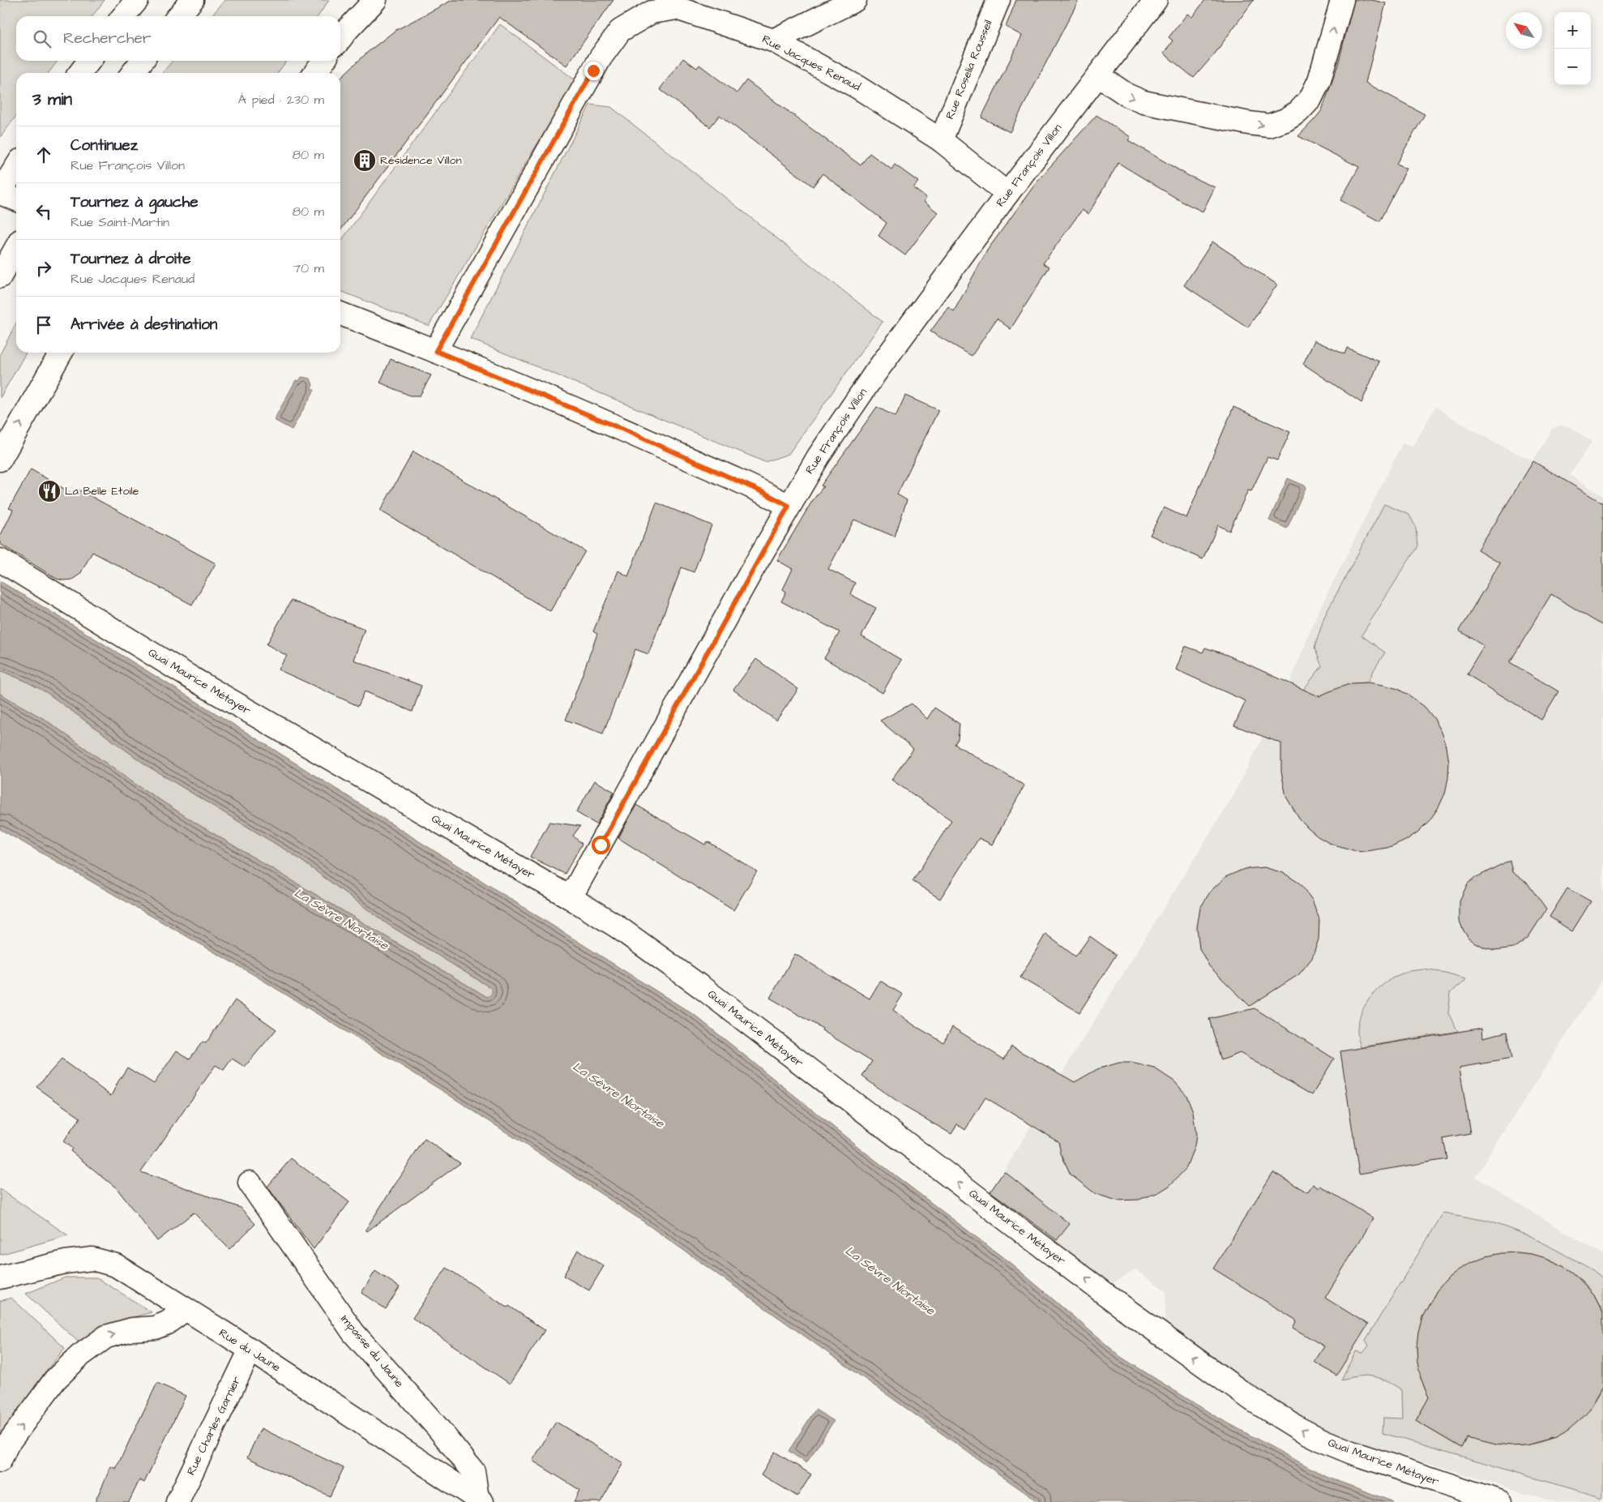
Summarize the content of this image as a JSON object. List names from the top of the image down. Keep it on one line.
{"streets":{"street":["Rue Jacques Renaud","Rue Roselia Rousseil","Rue François Villon","Quai Maurice Métayer","Rue du Jaune","Impasse du Jaune","Rue Charles Garnier"]},"crossings":[["Rue Jacques Renaud","Rue Roselia Rousseil"],["Rue Jacques Renaud","Rue François Villon"],["Rue François Villon","Quai Maurice Métayer"],["Rue du Jaune","Impasse du Jaune"],["Rue du Jaune","Rue Charles Garnier"]],"one_way":["Quai Maurice Métayer"],"water":["La Sèvre Niortaise"],"places":{"building":["Résidence Villon"],"restaurant":["La Belle Etoile"]},"north":"top left","page":{"map_buttons":["+","−"],"search":"Rechercher","heading":["3 min","À pied · 230 m"],"list":[["Continuez","Rue François Villon","80 m"],["Tournez à gauche","Rue Saint-Martin","80 m"],["Tournez à droite","Rue Jacques Renaud","70 m"],"Arrivée à destination"]}}
